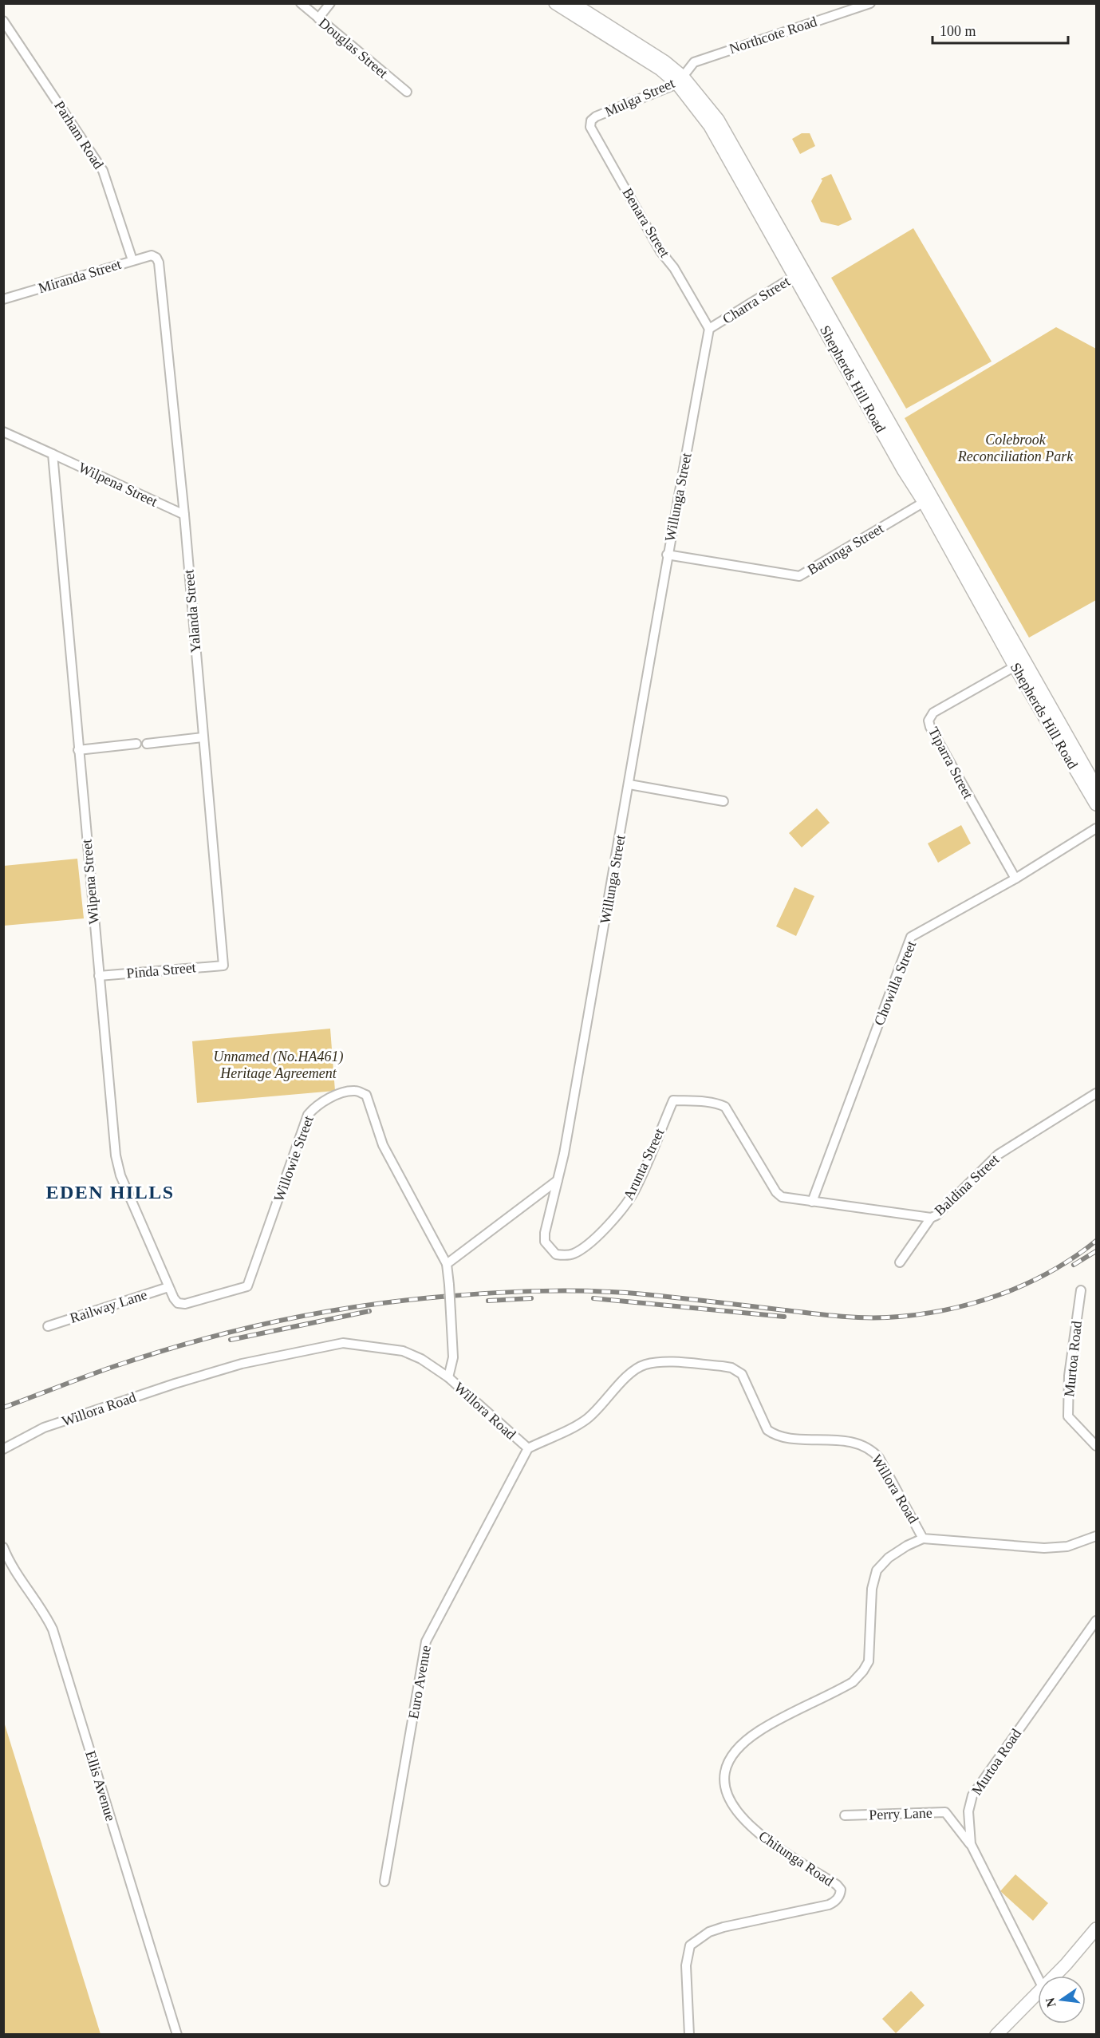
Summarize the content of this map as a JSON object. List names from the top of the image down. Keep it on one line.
{"streets":{"main road":["Shepherds Hill Road"],"street":["Northcote Road","Douglas Street","Mulga Street","Parham Road","Benara Street","Miranda Street","Charra Street","Wilpena Street","Willunga Street","Barunga Street","Yalanda Street","Tiparra Street","Pinda Street","Chowilla Street","Willowie Street","Arunta Street","Baldina Street","Railway Lane","Murtoa Road","Willora Road","Euro Avenue","Ellis Avenue","Perry Lane","Chitunga Road"]},"crossings":[["Northcote Road","Mulga Street"],["Northcote Road","Shepherds Hill Road"],["Mulga Street","Benara Street"],["Mulga Street","Shepherds Hill Road"],["Parham Road","Miranda Street"],["Benara Street","Charra Street"],["Benara Street","Willunga Street"],["Miranda Street","Yalanda Street"],["Charra Street","Shepherds Hill Road"],["Charra Street","Willunga Street"],["Shepherds Hill Road","Barunga Street"],["Shepherds Hill Road","Tiparra Street"],["Wilpena Street","Yalanda Street"],["Wilpena Street","Pinda Street"],["Wilpena Street","Willowie Street"],["Wilpena Street","Railway Lane"],["Willunga Street","Barunga Street"],["Willunga Street","Arunta Street"],["Yalanda Street","Pinda Street"],["Tiparra Street","Chowilla Street"],["Chowilla Street","Arunta Street"],["Murtoa Road","Perry Lane"],["Willora Road","Euro Avenue"],["Willora Road","Chitunga Road"]],"districts":["EDEN HILLS"],"parks":["Colebrook Reconciliation Park","Unnamed (No.HA461) Heritage Agreement"],"scale_bar":"100 m","north":"left"}
